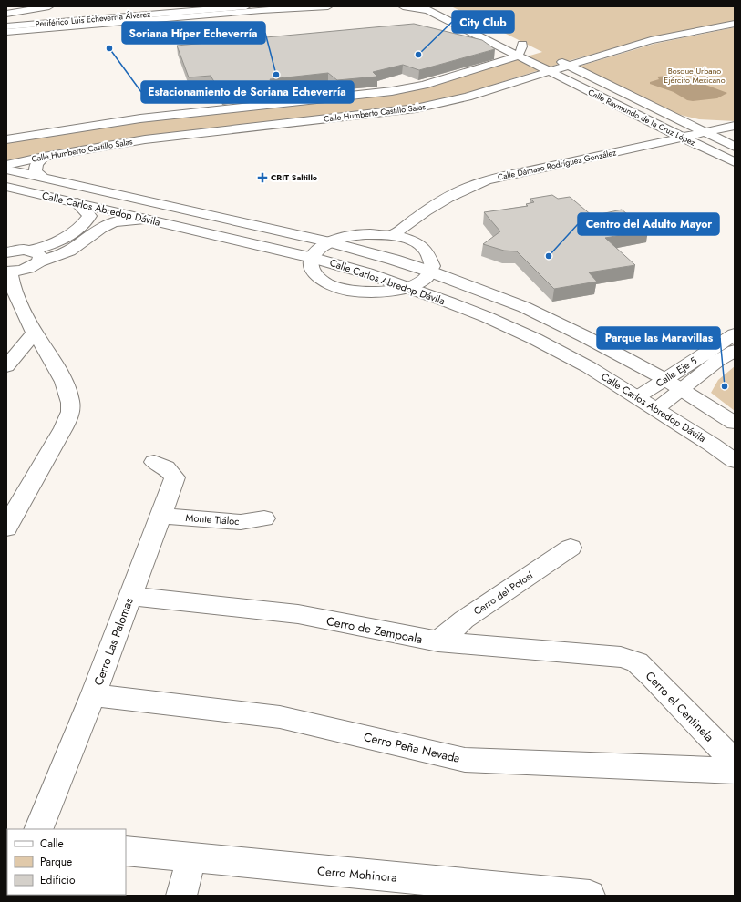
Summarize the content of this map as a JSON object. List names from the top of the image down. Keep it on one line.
{"streets":{"main road":["Periférico Luis Echeverría Álvarez","Calle Humberto Castillo Salas","Calle Raymundo de la Cruz López","Calle Dámaso Rodríguez González","Calle Carlos Abredop Dávila","Calle Eje 5","Monte Tláloc","Cerro del Potosí","Cerro de Zempoala","Cerro Las Palomas","Cerro el Centinela","Cerro Peña Nevada","Cerro Mohinora"]},"crossings":[["Calle Humberto Castillo Salas","Calle Raymundo de la Cruz López"],["Calle Raymundo de la Cruz López","Calle Dámaso Rodríguez González"],["Calle Carlos Abredop Dávila","Calle Eje 5"],["Monte Tláloc","Cerro Las Palomas"],["Cerro del Potosí","Cerro de Zempoala"],["Cerro de Zempoala","Cerro Las Palomas"],["Cerro de Zempoala","Cerro el Centinela"],["Cerro Las Palomas","Cerro Peña Nevada"]],"parks":["Bosque Urbano Ejército Mexicano"],"places":{"other":["Estacionamiento de Soriana Echeverría","City Club","Soriana Híper Echeverría","Centro del Adulto Mayor","Parque las Maravillas"],"health":["CRIT Saltillo"]},"legend":["Calle","Parque","Edificio"]}
